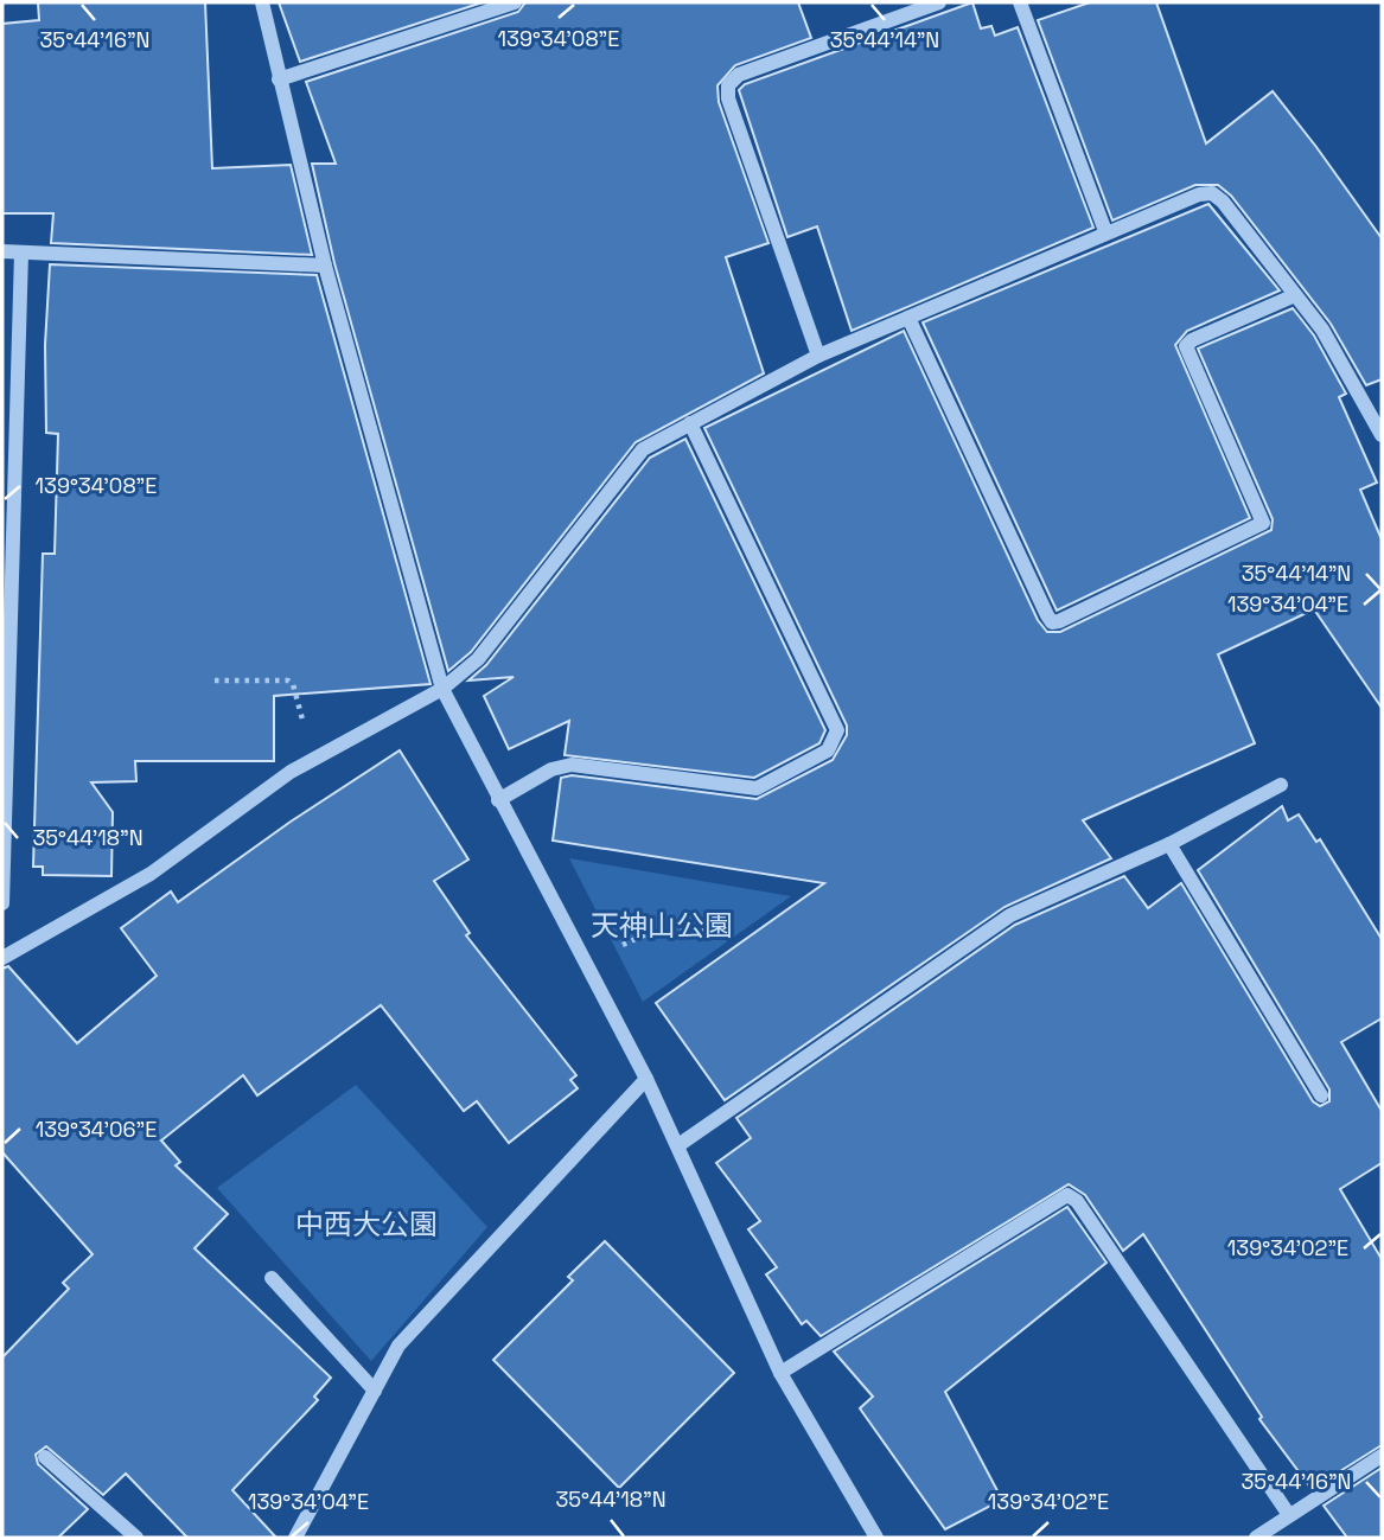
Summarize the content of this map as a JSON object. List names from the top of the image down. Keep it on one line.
{"parks":["天神山公園","中西大公園"],"coordinates":["139°34'08\"E","35°44'16\"N","35°44'14\"N","139°34'04\"E","35°44'18\"N","139°34'06\"E","139°34'02\"E"]}
